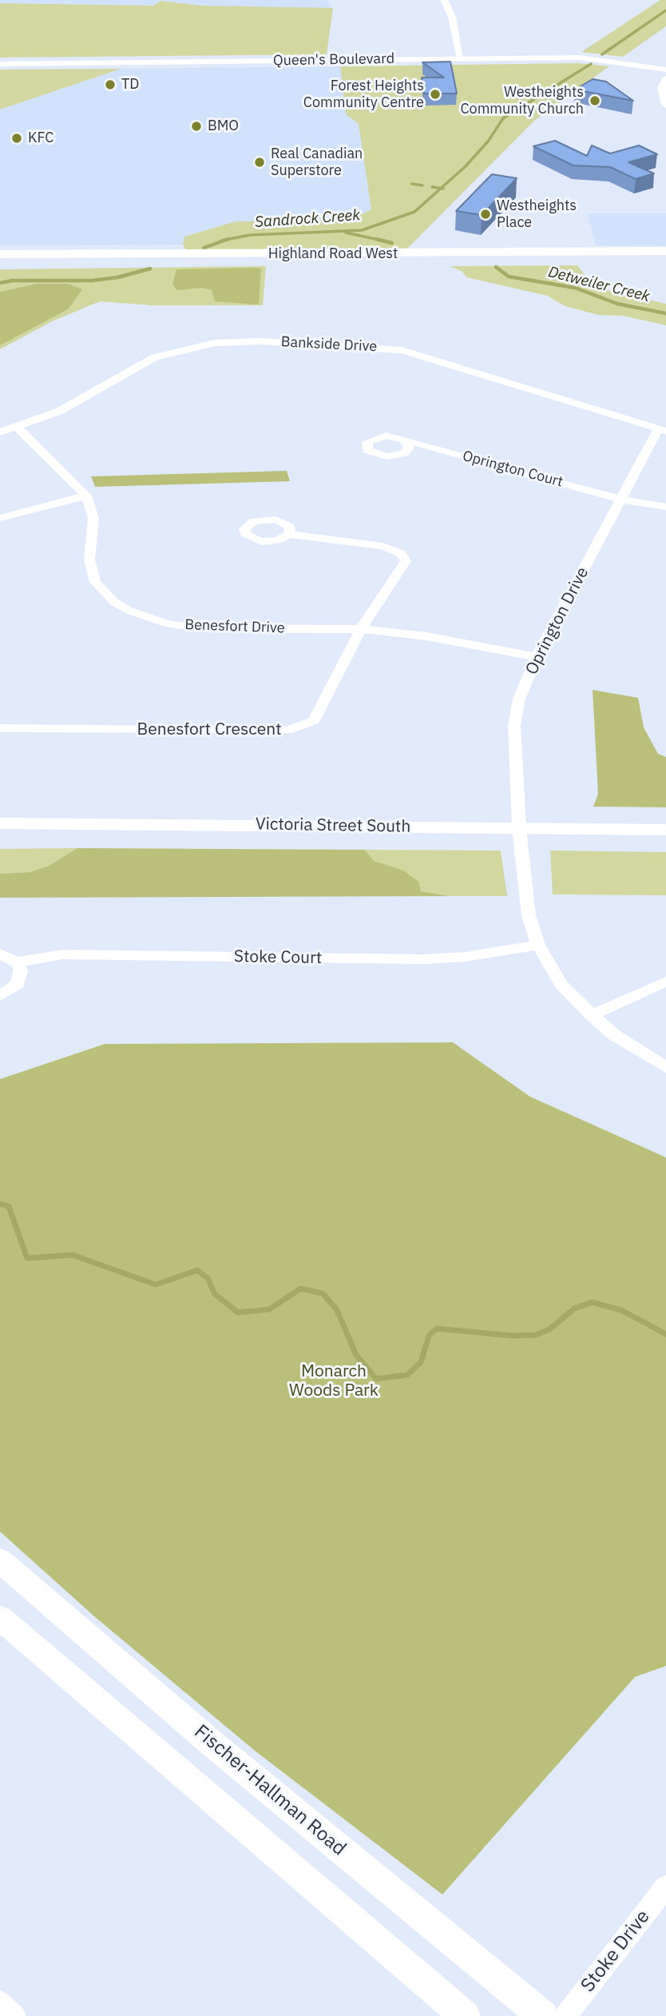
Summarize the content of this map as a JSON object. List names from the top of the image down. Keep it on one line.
{"streets":{"main road":["Highland Road West","Victoria Street South","Fischer-Hallman Road"],"street":["Queen's Boulevard","Bankside Drive","Oprington Court","Oprington Drive","Benesfort Drive","Benesfort Crescent","Stoke Court","Stoke Drive"]},"crossings":[["Bankside Drive","Oprington Drive"],["Oprington Court","Oprington Drive"],["Oprington Drive","Benesfort Drive"],["Oprington Drive","Victoria Street South"],["Benesfort Drive","Benesfort Crescent"]],"water":["Sandrock Creek","Detweiler Creek"],"parks":["Monarch Woods Park"],"places":["TD","Forest Heights Community Centre","Westheights Community Church","BMO","KFC","Real Canadian Superstore","Westheights Place"]}
